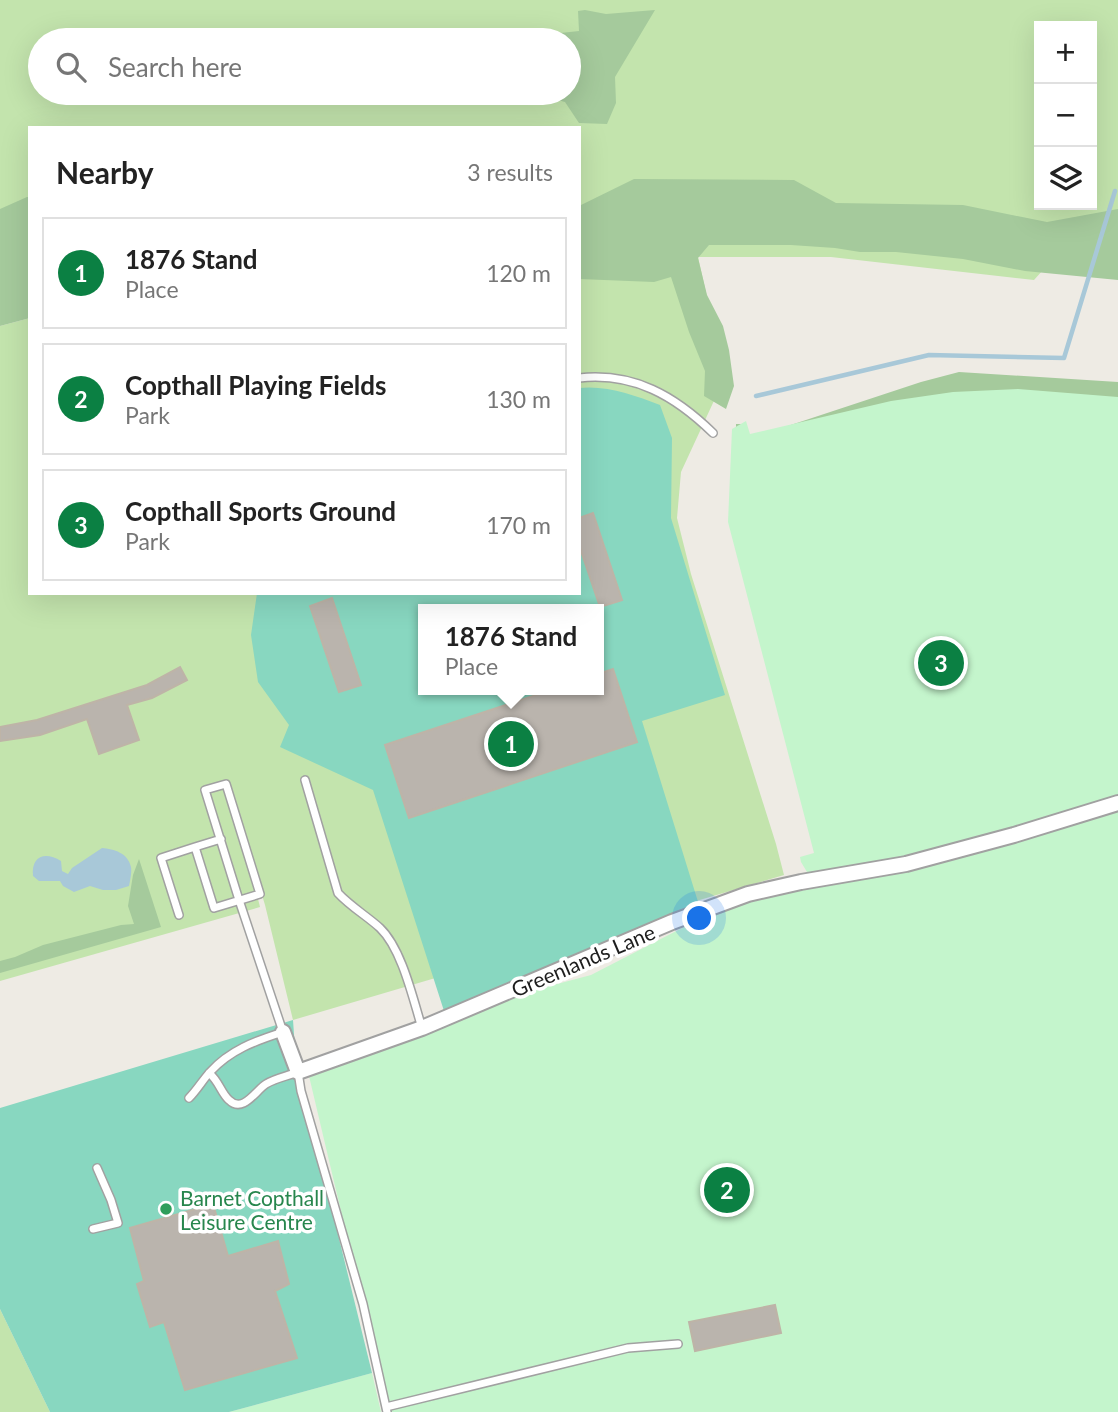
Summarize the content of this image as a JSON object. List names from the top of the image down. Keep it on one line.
{"streets":{"street":["Greenlands Lane"]},"places":["Barnet Copthall Leisure Centre"],"page":{"map_buttons":["+","−"],"search":"Search here","heading":["Nearby","3 results"],"list":[{"mark":"1","name":"1876 Stand","note":"Place","value":"120 m"},{"mark":"2","name":"Copthall Playing Fields","note":"Park","value":"130 m"},{"mark":"3","name":"Copthall Sports Ground","note":"Park","value":"170 m"}],"popup":["1876 Stand","Place"],"pins":["3","1","2"]}}
